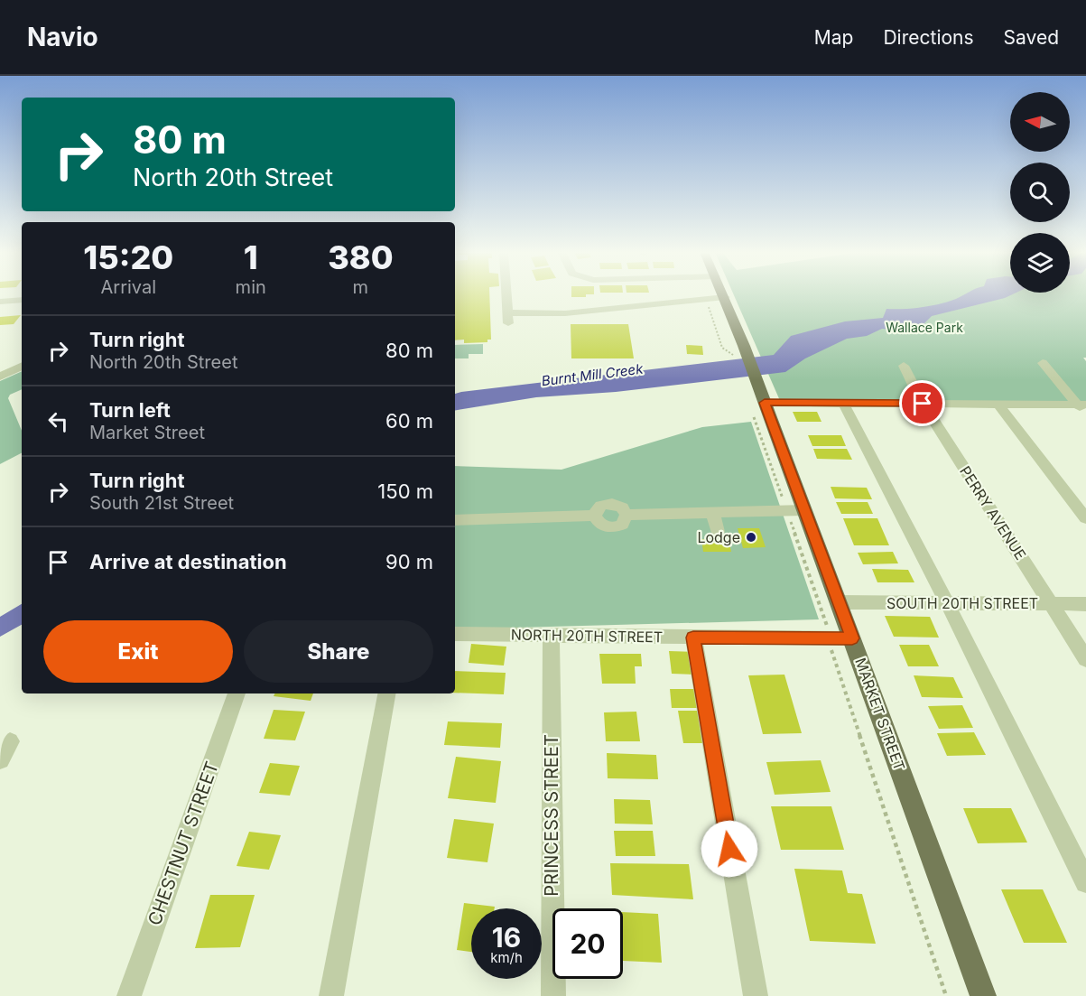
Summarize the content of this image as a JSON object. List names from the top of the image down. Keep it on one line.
{"streets":{"main road":["MARKET STREET"],"street":["PERRY AVENUE","SOUTH 20TH STREET","NORTH 20TH STREET","PRINCESS STREET","CHESTNUT STREET"]},"crossings":[["PERRY AVENUE","SOUTH 20TH STREET"],["SOUTH 20TH STREET","MARKET STREET"],["NORTH 20TH STREET","MARKET STREET"],["NORTH 20TH STREET","PRINCESS STREET"]],"water":["Burnt Mill Creek"],"parks":["Wallace Park"],"places":["Lodge"],"north":"left","page":{"header":"Navio","nav":["Map","Directions","Saved"],"turn":["80 m","North 20th Street"],"eta":["15:20","Arrival","1","min","380","m"],"list":[{"name":"Turn right","note":"North 20th Street","value":"80 m"},{"name":"Turn left","note":"Market Street","value":"60 m"},{"name":"Turn right","note":"South 21st Street","value":"150 m"},{"name":"Arrive at destination","value":"90 m"}],"buttons":["Exit","Share"],"speed":"16 km/h","limit":"20"}}
